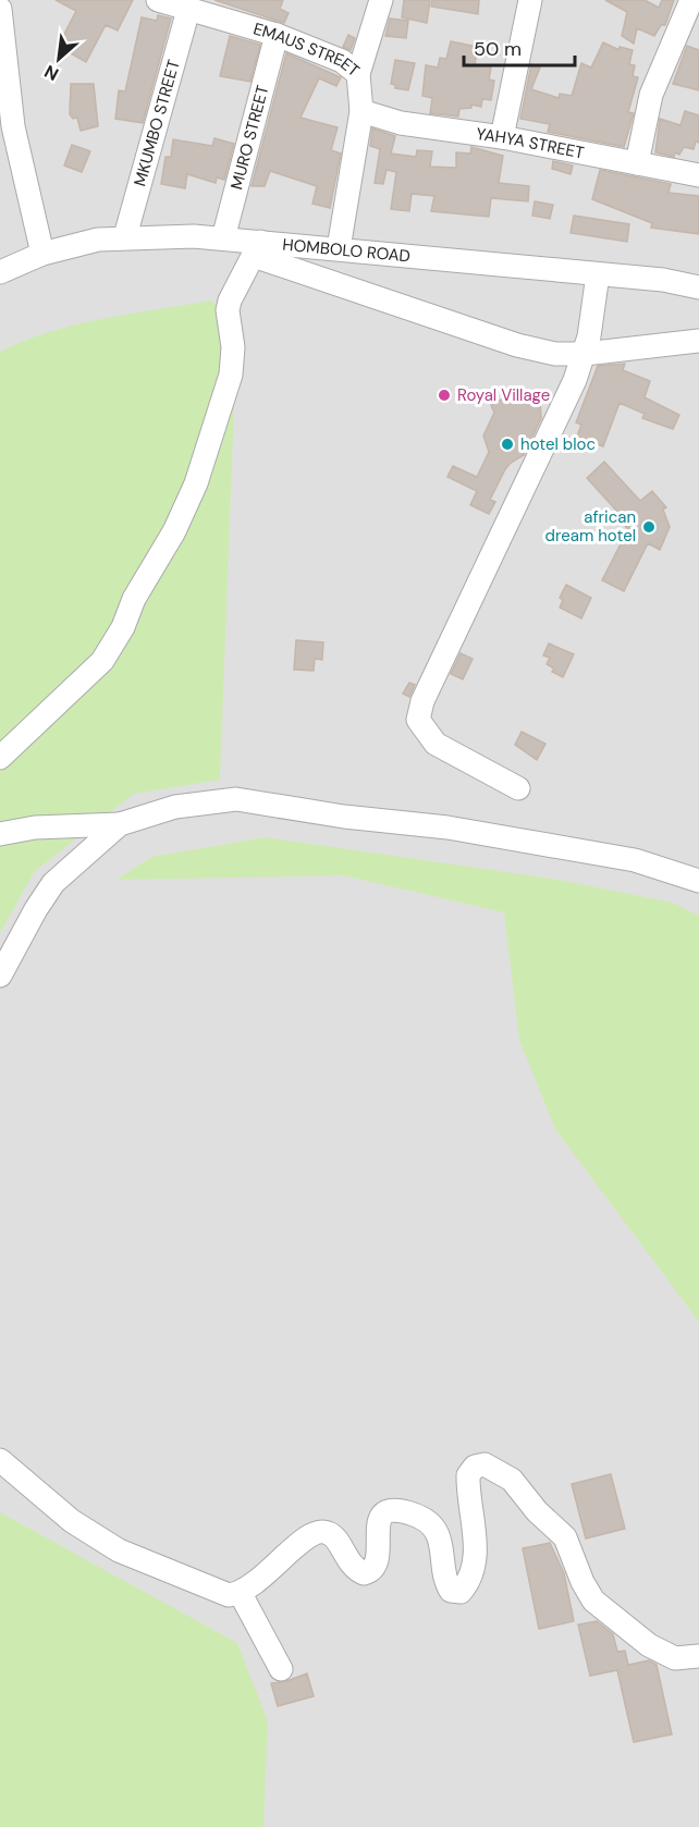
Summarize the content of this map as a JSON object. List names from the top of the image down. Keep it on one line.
{"streets":{"street":["EMAUS STREET","MKUMBO STREET","MURO STREET","YAHYA STREET","HOMBOLO ROAD"]},"crossings":[["EMAUS STREET","MKUMBO STREET"],["EMAUS STREET","MURO STREET"],["EMAUS STREET","YAHYA STREET"],["EMAUS STREET","HOMBOLO ROAD"],["MKUMBO STREET","HOMBOLO ROAD"],["MURO STREET","HOMBOLO ROAD"]],"places":["Royal Village","hotel bloc","african dream hotel"],"scale_bar":"50 m","north":"bottom left"}
